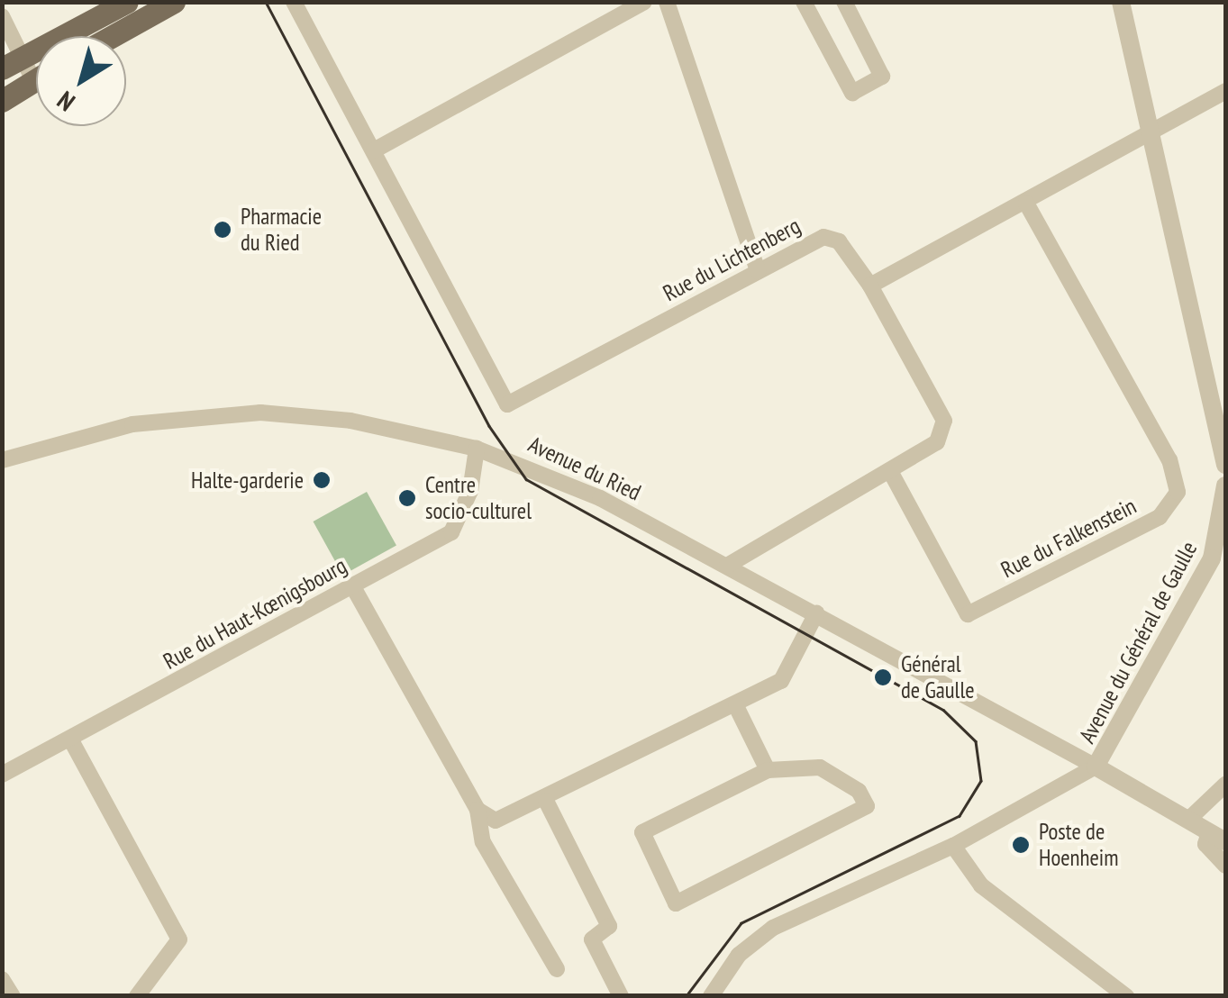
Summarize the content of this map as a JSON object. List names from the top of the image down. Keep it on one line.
{"streets":{"street":["Rue du Lichtenberg","Avenue du Ried","Rue du Falkenstein","Rue du Haut-Kœnigsbourg","Avenue du Général de Gaulle"]},"crossings":[["Rue du Lichtenberg","Avenue du Ried"],["Rue du Lichtenberg","Rue du Falkenstein"],["Avenue du Ried","Rue du Haut-Kœnigsbourg"],["Avenue du Ried","Avenue du Général de Gaulle"]],"places":["Pharmacie du Ried","Halte-garderie","Centre socio-culturel","Général de Gaulle","Poste de Hoenheim"],"north":"bottom left"}
